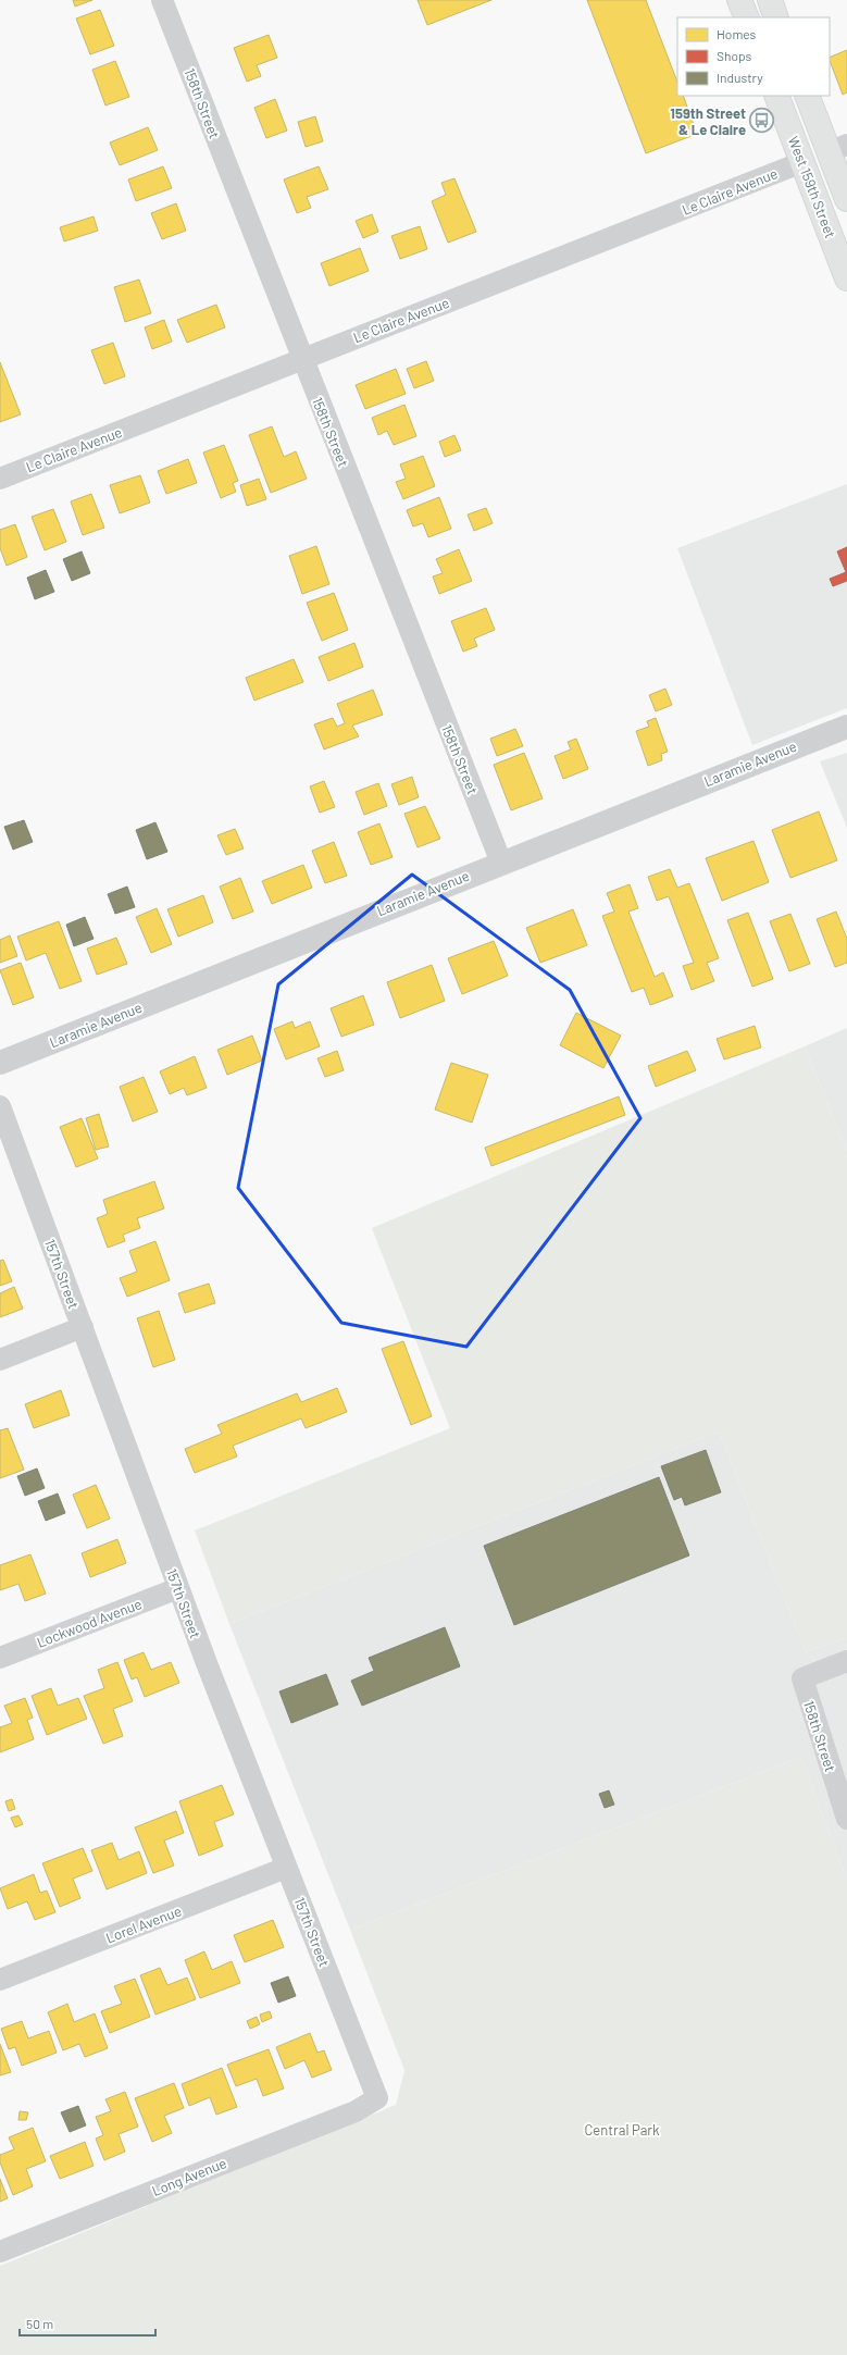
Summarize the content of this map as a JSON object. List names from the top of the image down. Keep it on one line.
{"streets":{"main road":["West 159th Street"],"street":["158th Street","Le Claire Avenue","Laramie Avenue","157th Street","Lockwood Avenue","Lorel Avenue","Long Avenue"]},"crossings":[["158th Street","Le Claire Avenue"],["158th Street","Laramie Avenue"],["West 159th Street","Le Claire Avenue"],["157th Street","Lockwood Avenue"],["157th Street","Lorel Avenue"],["157th Street","Long Avenue"]],"parks":["Central Park"],"places":{"bus stop":["159th Street & Le Claire"]},"legend":["Homes","Shops","Industry"],"scale_bar":"50 m"}
